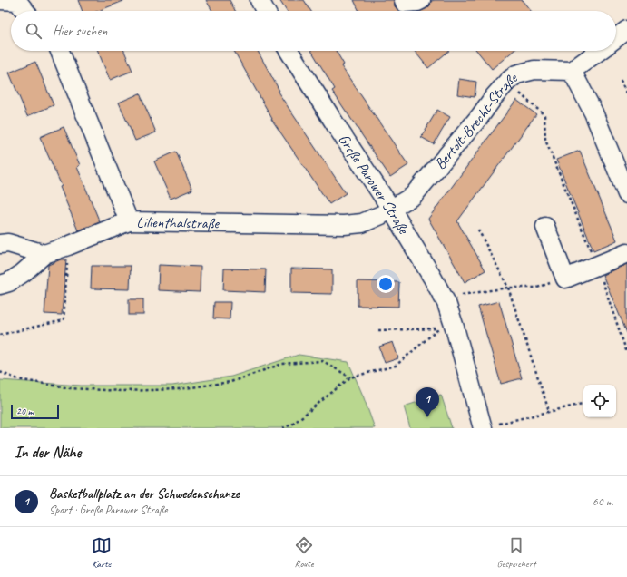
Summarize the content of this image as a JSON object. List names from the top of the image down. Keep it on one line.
{"streets":{"street":["Bertolt-Brecht-Straße","Große Parower Straße","Lilienthalstraße"]},"crossings":[["Bertolt-Brecht-Straße","Große Parower Straße"],["Bertolt-Brecht-Straße","Lilienthalstraße"],["Große Parower Straße","Lilienthalstraße"]],"scale_bar":"20 m","page":{"search":"Hier suchen","pins":"1","scale":"20 m","heading":"In der Nähe","list":[{"mark":"1","name":"Basketballplatz an der Schwedenschanze","note":"Sport · Große Parower Straße","value":"60 m"}],"nav":["Karte","Route","Gespeichert"]}}
